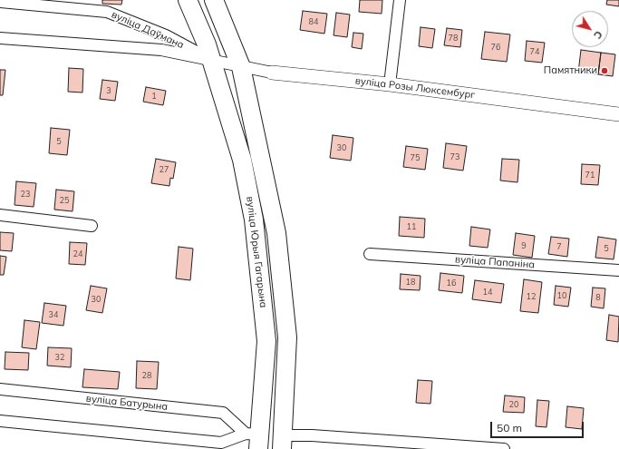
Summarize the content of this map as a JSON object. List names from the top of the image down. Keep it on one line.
{"streets":{"main road":["вуліца Юрыя Гагарына"],"street":["вуліца Даўмана","вуліца Розы Люксембург","вуліца Папаніна","вуліца Батурына"]},"crossings":[["вуліца Даўмана","вуліца Розы Люксембург"],["вуліца Даўмана","вуліца Юрыя Гагарына"],["вуліца Розы Люксембург","вуліца Юрыя Гагарына"],["вуліца Юрыя Гагарына","вуліца Батурына"]],"places":["Памятники"],"house_numbers":["84","78","76","74","3","1","5","30","73","75","27","71","23","25","11","9","7","5","24","18","16","14","10","12","8","30","34","32","28","20"],"scale_bar":"50 m","north":"bottom right"}
